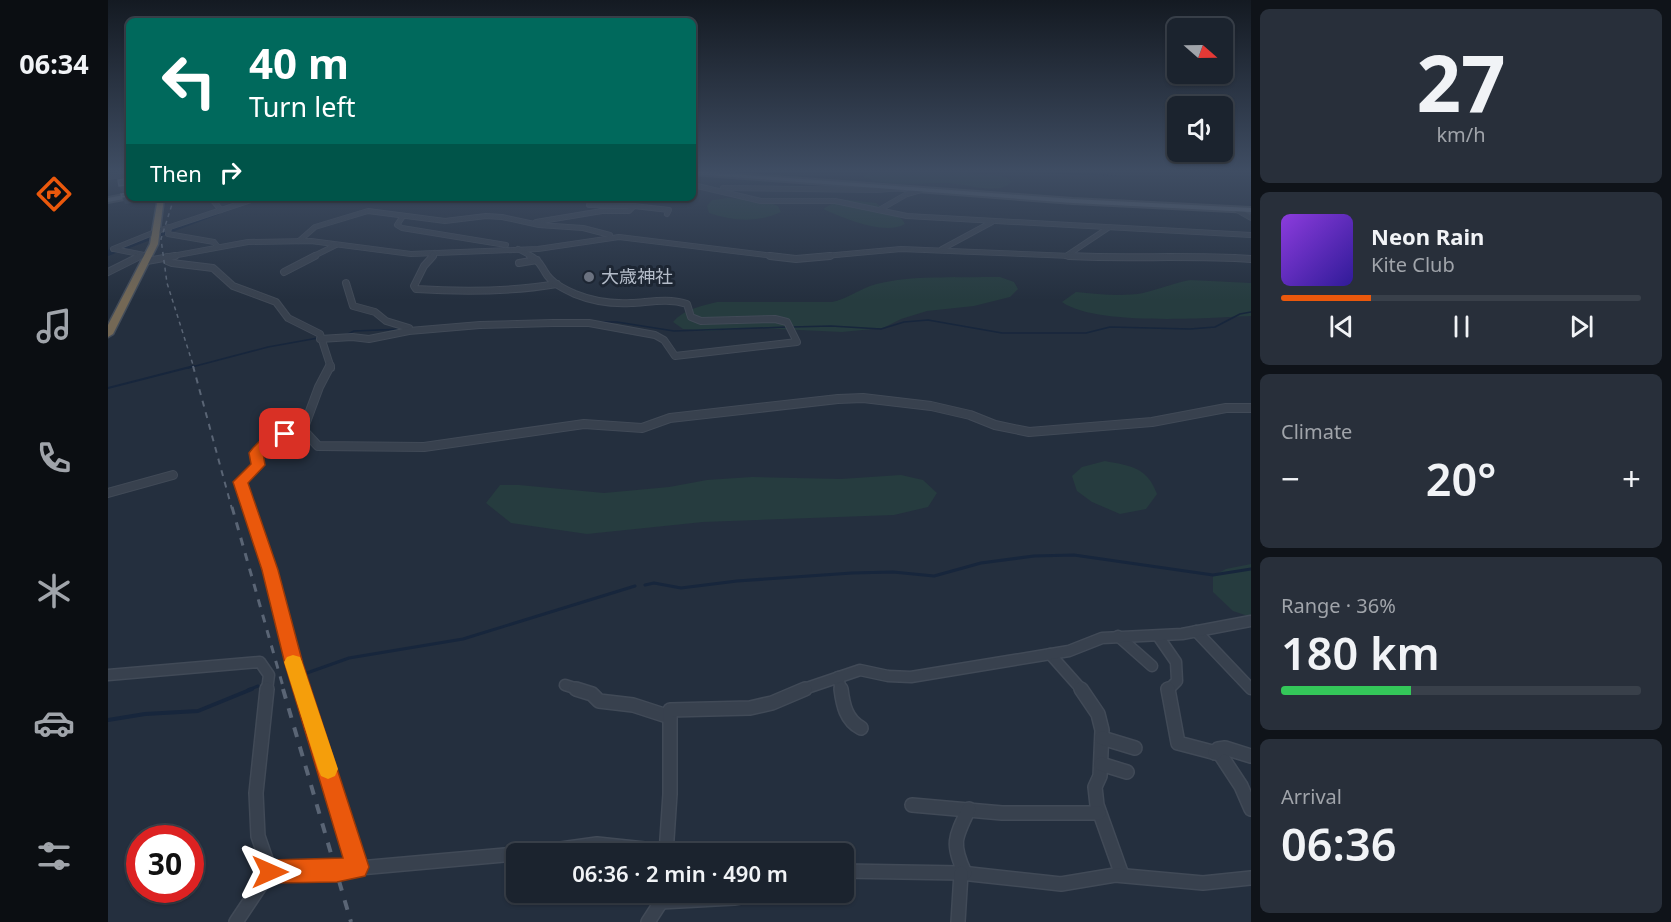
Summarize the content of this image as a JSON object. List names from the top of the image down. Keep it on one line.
{"places":["大歳神社"],"north":"right","page":{"tabs":"06:34","tile":[["27","km/h"],"Climate",["Range · 36%","180 km"],["Arrival","06:36"]],"turn":["40 m","Turn left"],"then":"Then","song":["Neon Rain","Kite Club"],"heat":["−","20°","+"],"limit":"30","trip":"06:36 · 2 min · 490 m"}}
